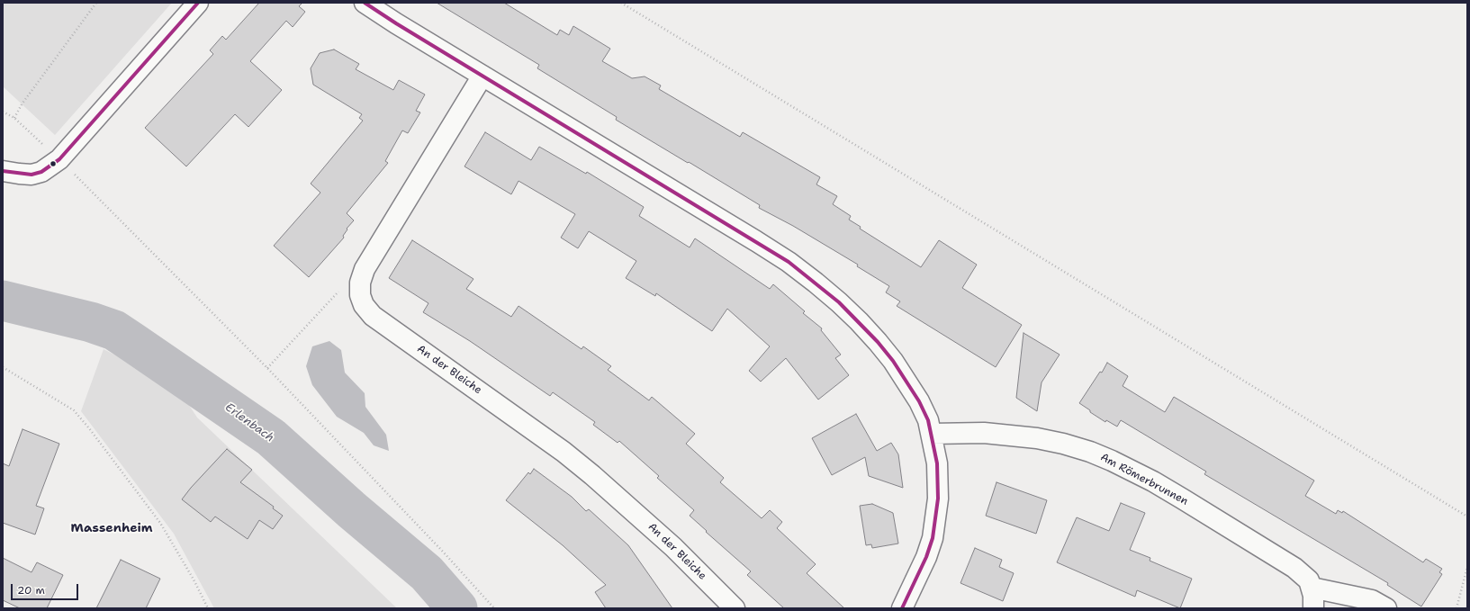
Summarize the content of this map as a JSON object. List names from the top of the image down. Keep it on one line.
{"streets":{"street":["An der Bleiche","Am Römerbrunnen"]},"districts":["Massenheim"],"water":["Erlenbach"],"scale_bar":"20 m"}
